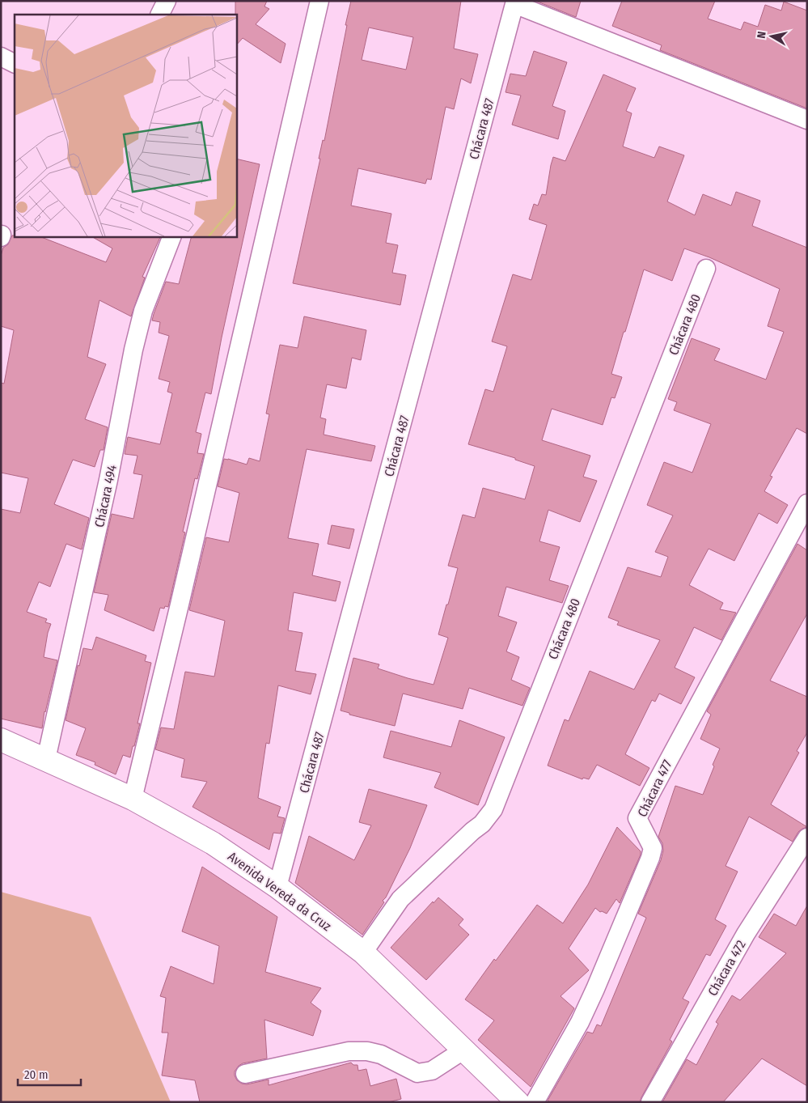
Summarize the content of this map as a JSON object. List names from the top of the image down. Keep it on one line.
{"streets":{"street":["Chácara 487","Chácara 480","Chácara 494","Chácara 477","Avenida Vereda da Cruz","Chácara 472"]},"crossings":[["Chácara 487","Avenida Vereda da Cruz"],["Chácara 480","Avenida Vereda da Cruz"],["Chácara 494","Avenida Vereda da Cruz"]],"scale_bar":"20 m","north":"left"}
